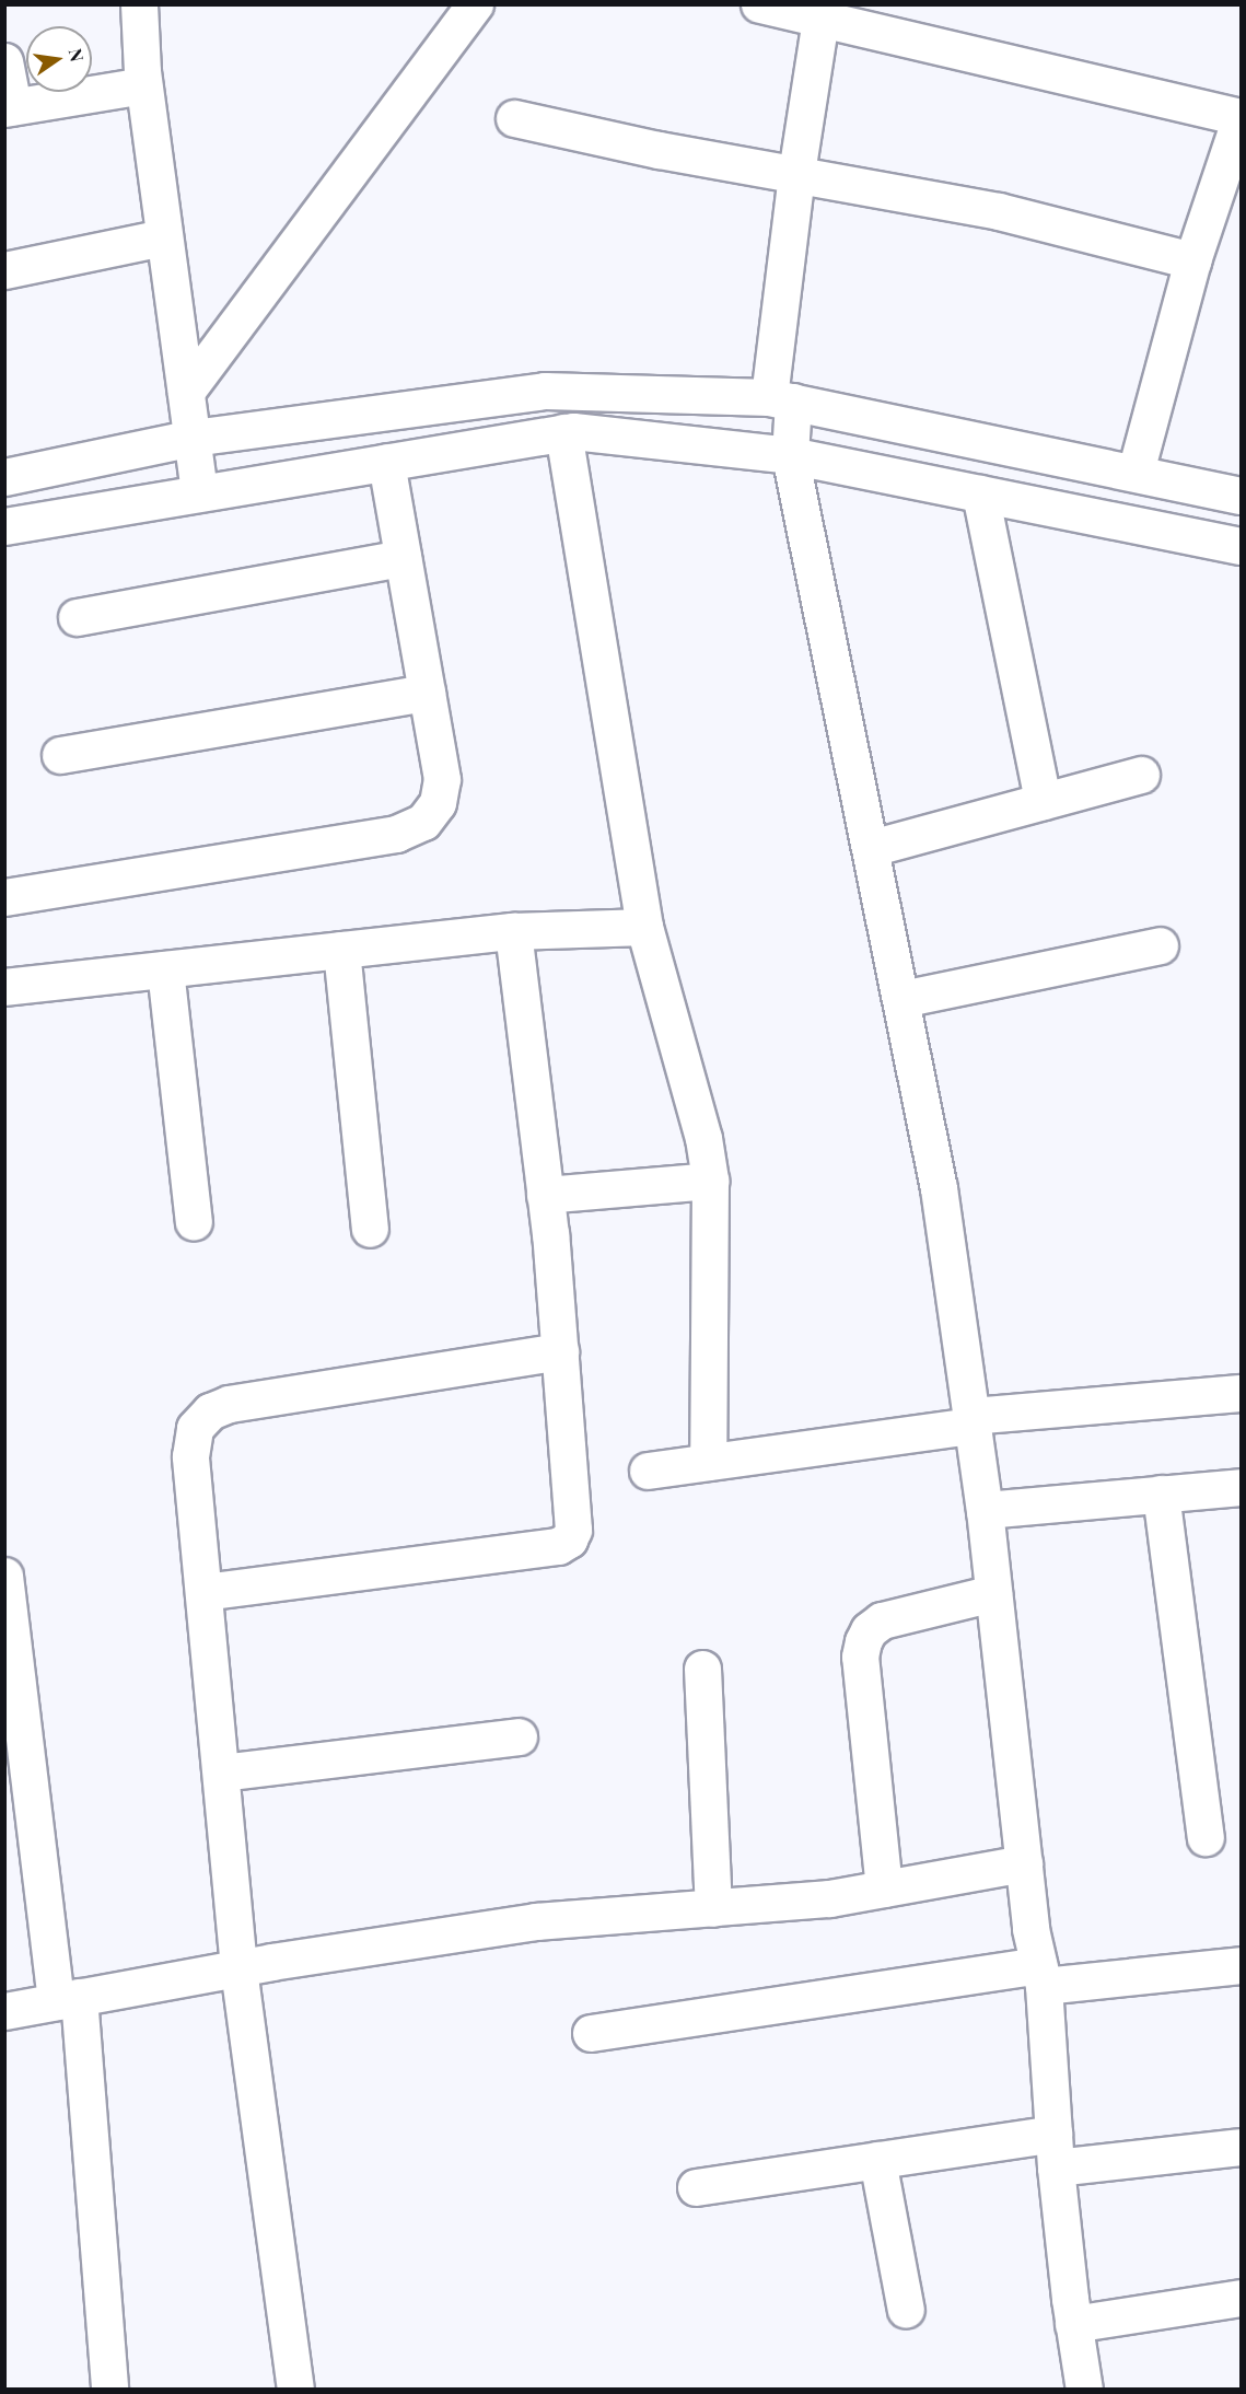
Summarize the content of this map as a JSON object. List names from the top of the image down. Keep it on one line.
{"north":"right"}
